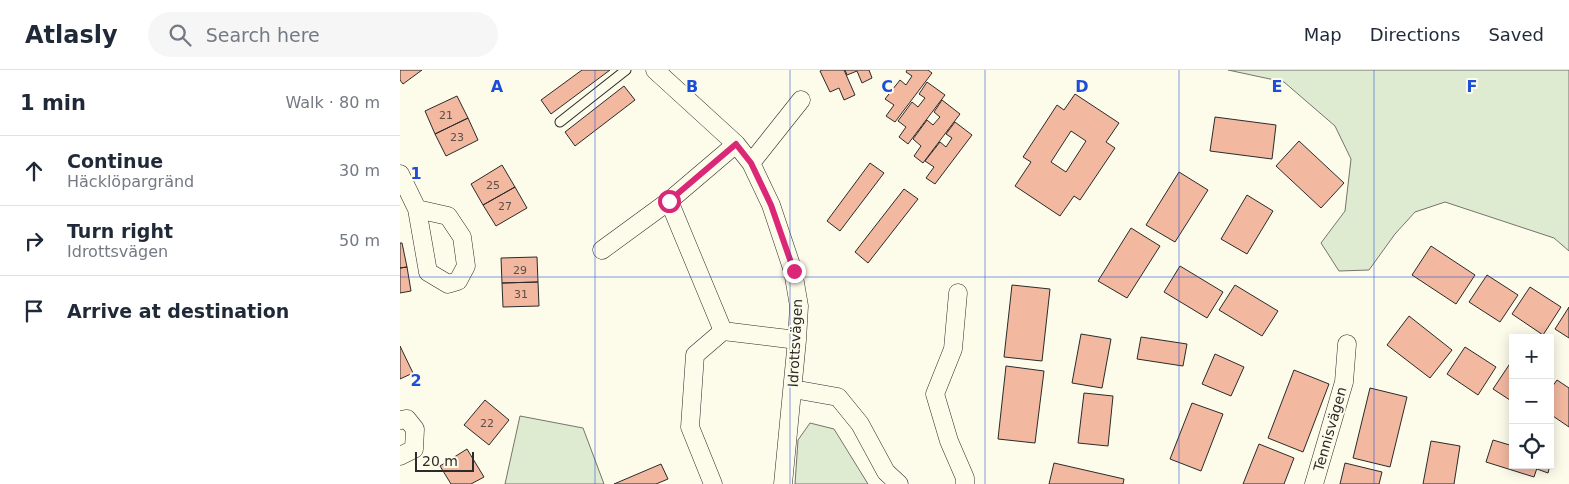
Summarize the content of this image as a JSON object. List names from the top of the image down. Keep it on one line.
{"streets":{"street":["Idrottsvägen","Tennisvägen"]},"house_numbers":["21","23","25","27","29","31","22"],"scale_bar":"20 m","page":{"header":"Atlasly","search":"Search here","nav":["Map","Directions","Saved"],"heading":["1 min","Walk · 80 m"],"list":[["Continue","Häcklöpargränd","30 m"],["Turn right","Idrottsvägen","50 m"],"Arrive at destination"],"map_buttons":["+","−"],"scale":"20 m"},"grid":{"columns":["A","B","C","D","E","F"],"rows":["1","2"]}}
